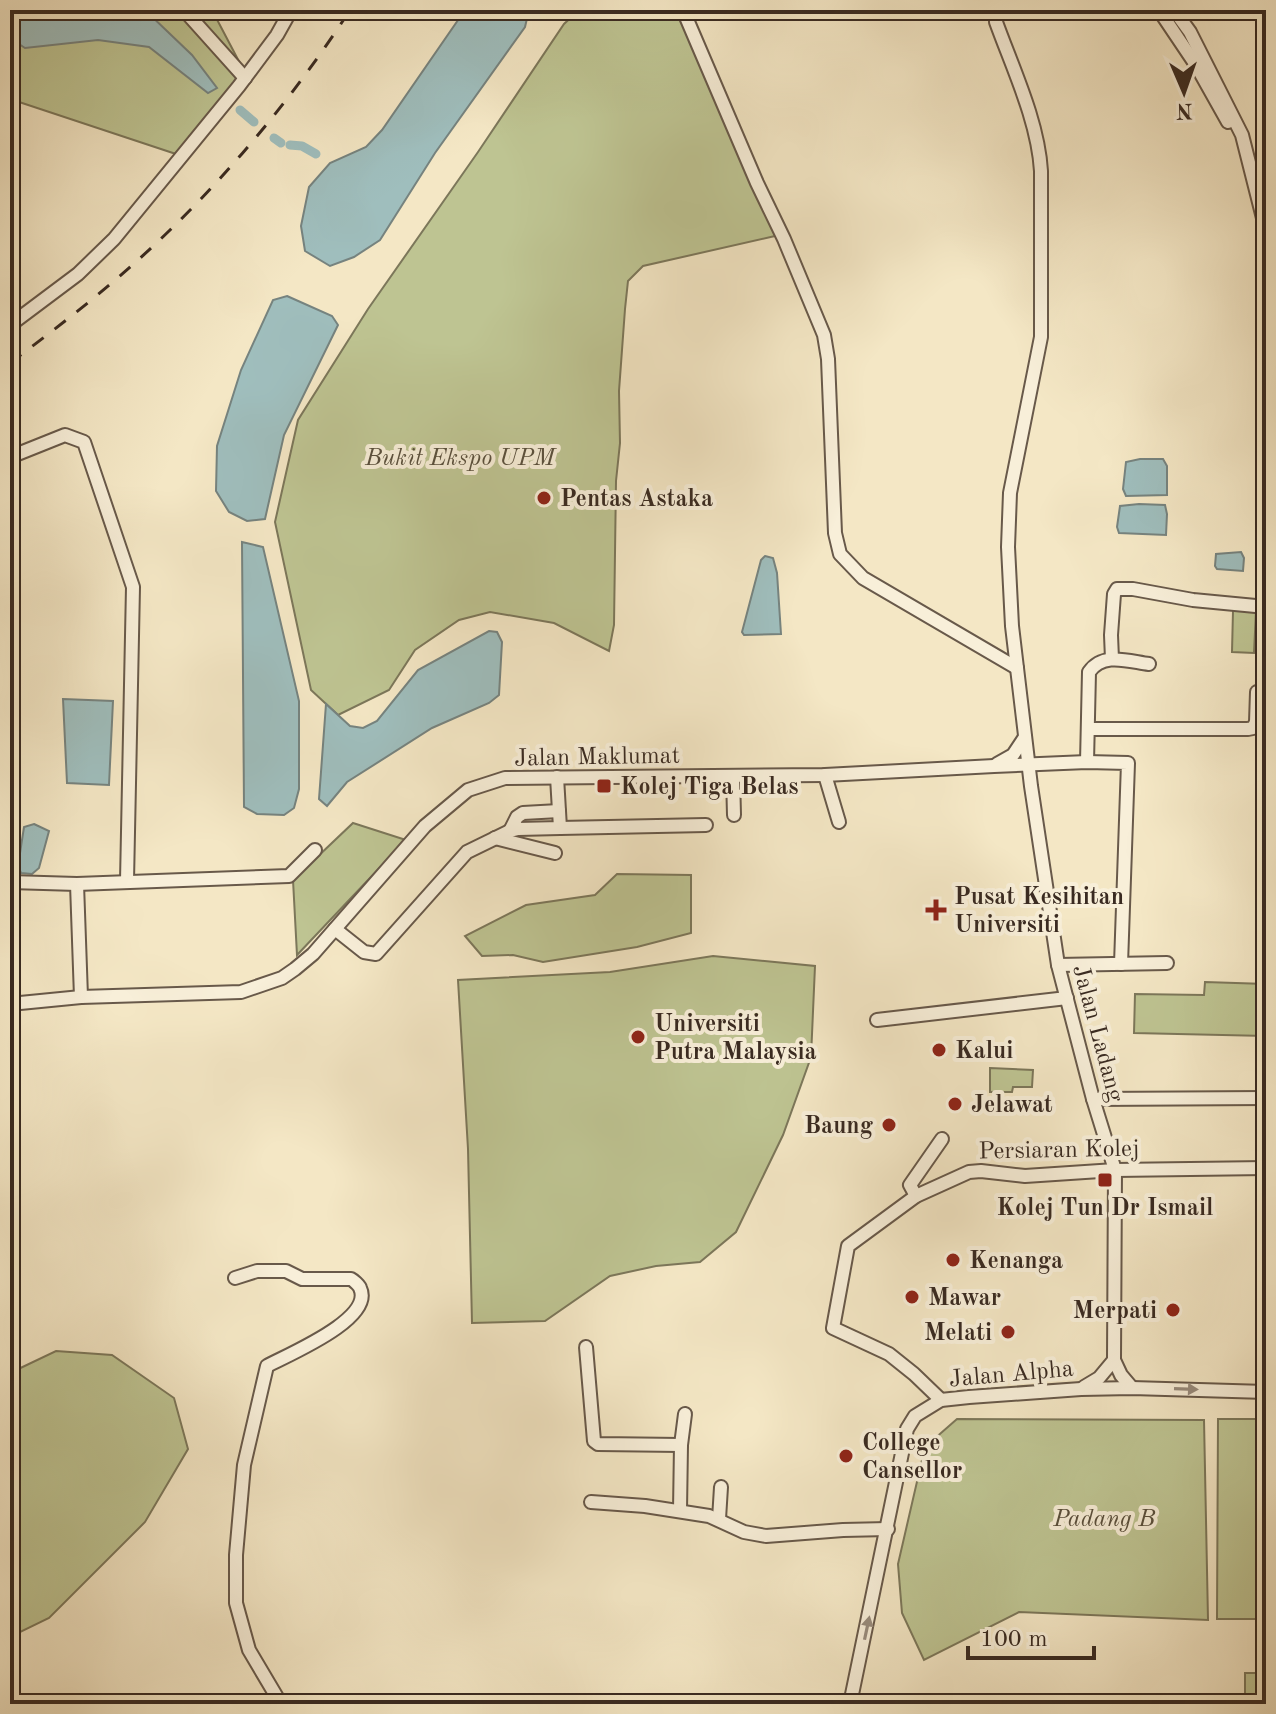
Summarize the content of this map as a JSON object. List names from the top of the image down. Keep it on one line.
{"streets":{"street":["Jalan Maklumat","Jalan Ladang","Persiaran Kolej","Jalan Alpha"]},"crossings":[["Jalan Maklumat","Jalan Ladang"],["Jalan Ladang","Persiaran Kolej"],["Persiaran Kolej","Jalan Alpha"]],"parks":["Bukit Ekspo UPM","Padang B"],"places":{"other":["Pentas Astaka","Universiti Putra Malaysia","Kalui","Jelawat","Baung","Kenanga","Mawar","Merpati","Melati","College Cansellor"],"transit":["Kolej Tiga Belas","Kolej Tun Dr Ismail"],"health":["Pusat Kesihitan Universiti"]},"scale_bar":"100 m","north":"bottom"}
